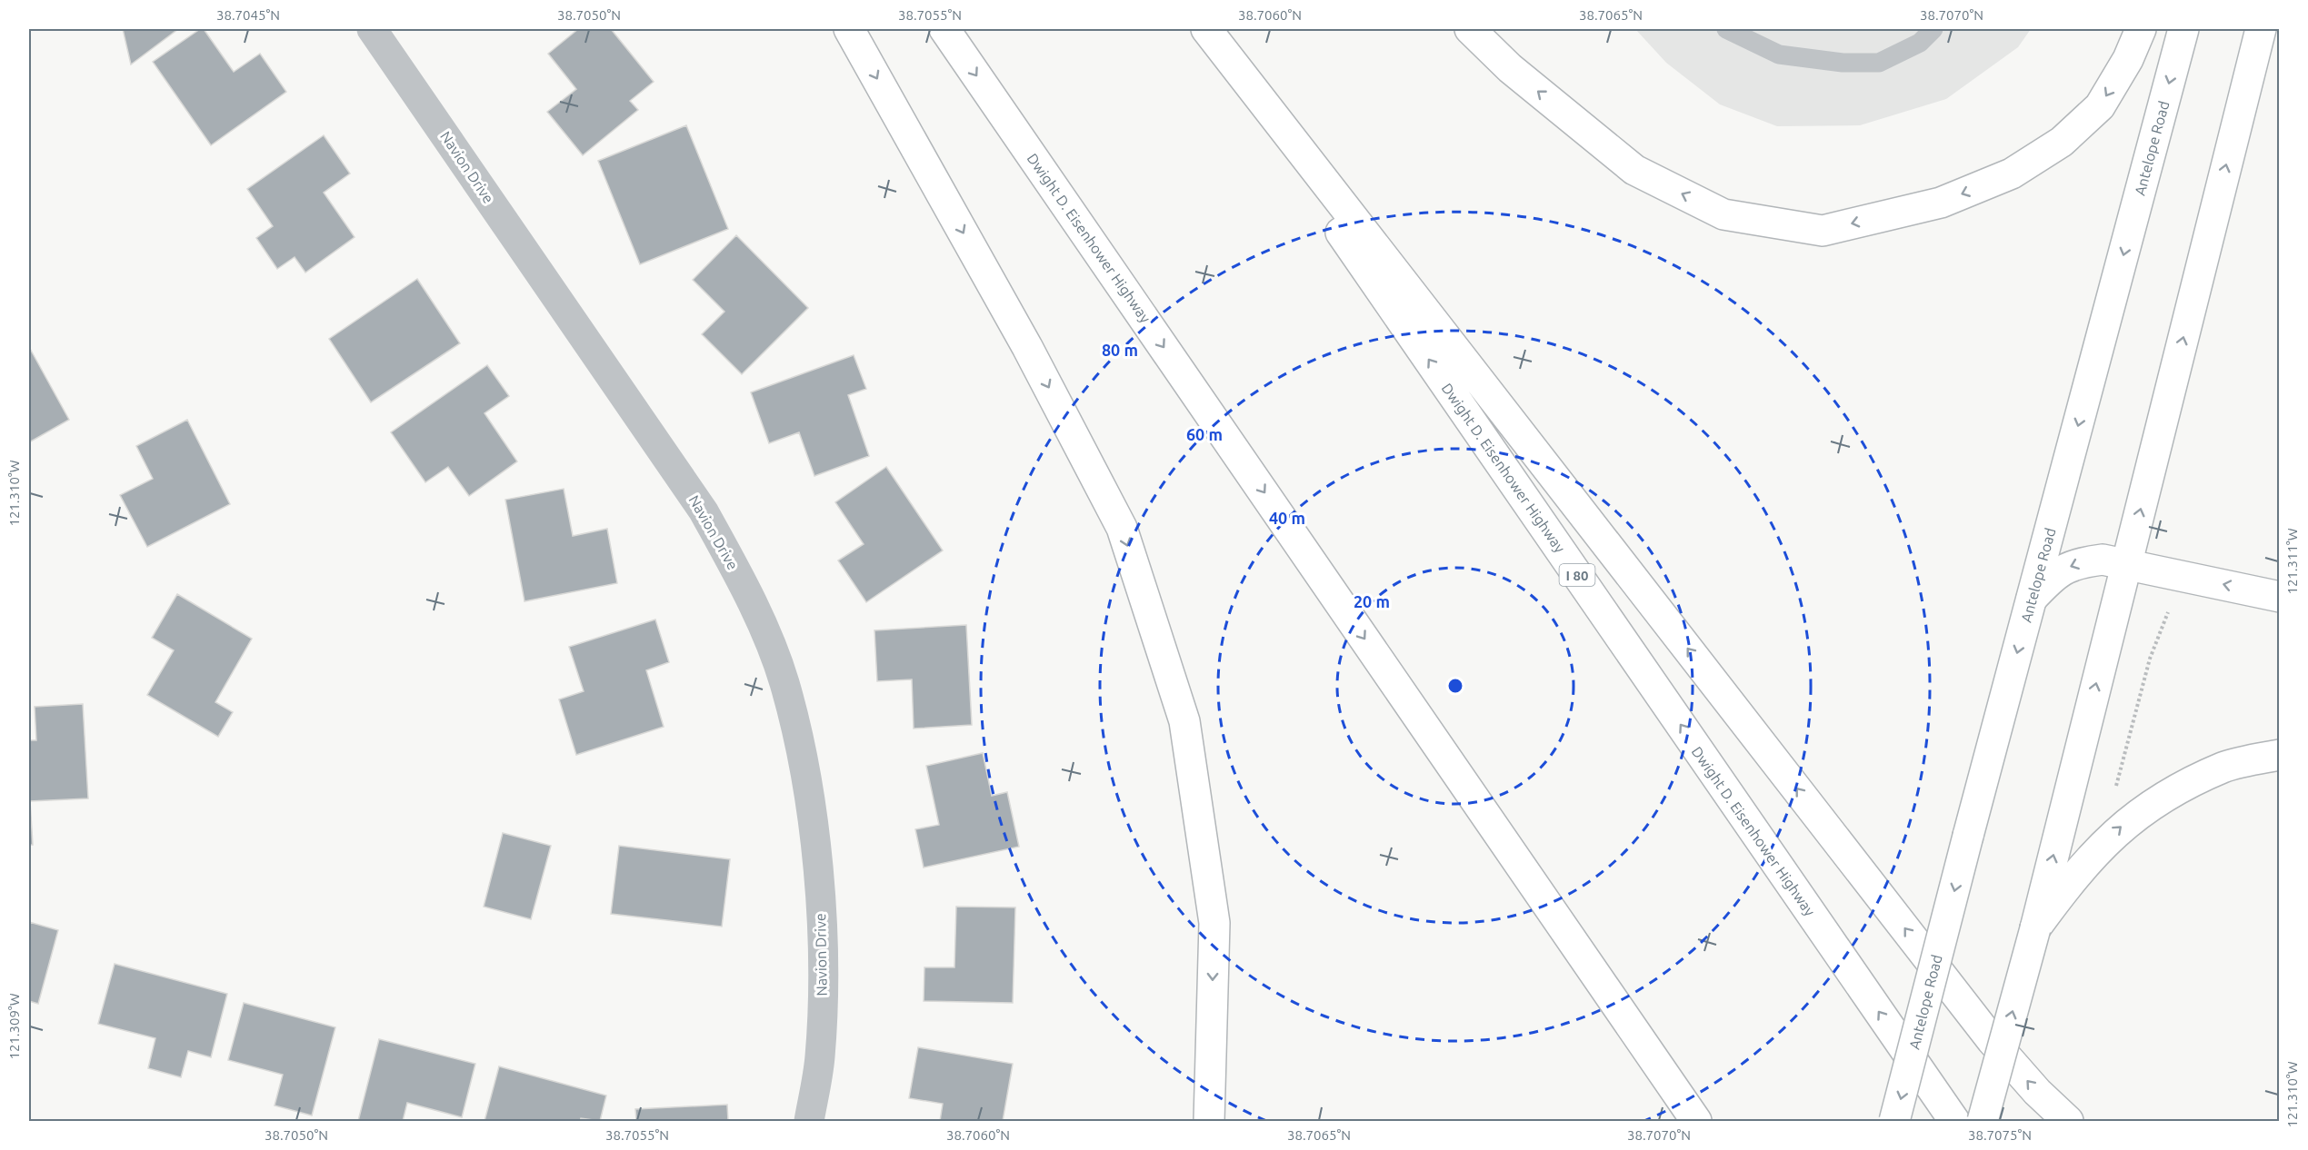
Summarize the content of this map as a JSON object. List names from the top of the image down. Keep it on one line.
{"streets":{"main road":["Antelope Road","Dwight D. Eisenhower Highway","I 80"],"street":["Navion Drive"]},"coordinates":["38.7045°N","38.7050°N","38.7055°N","38.7060°N","38.7065°N","38.7070°N","121.310°W","121.311°W","121.309°W","38.7075°N"],"rings":["80 m","60 m","40 m","20 m"]}
